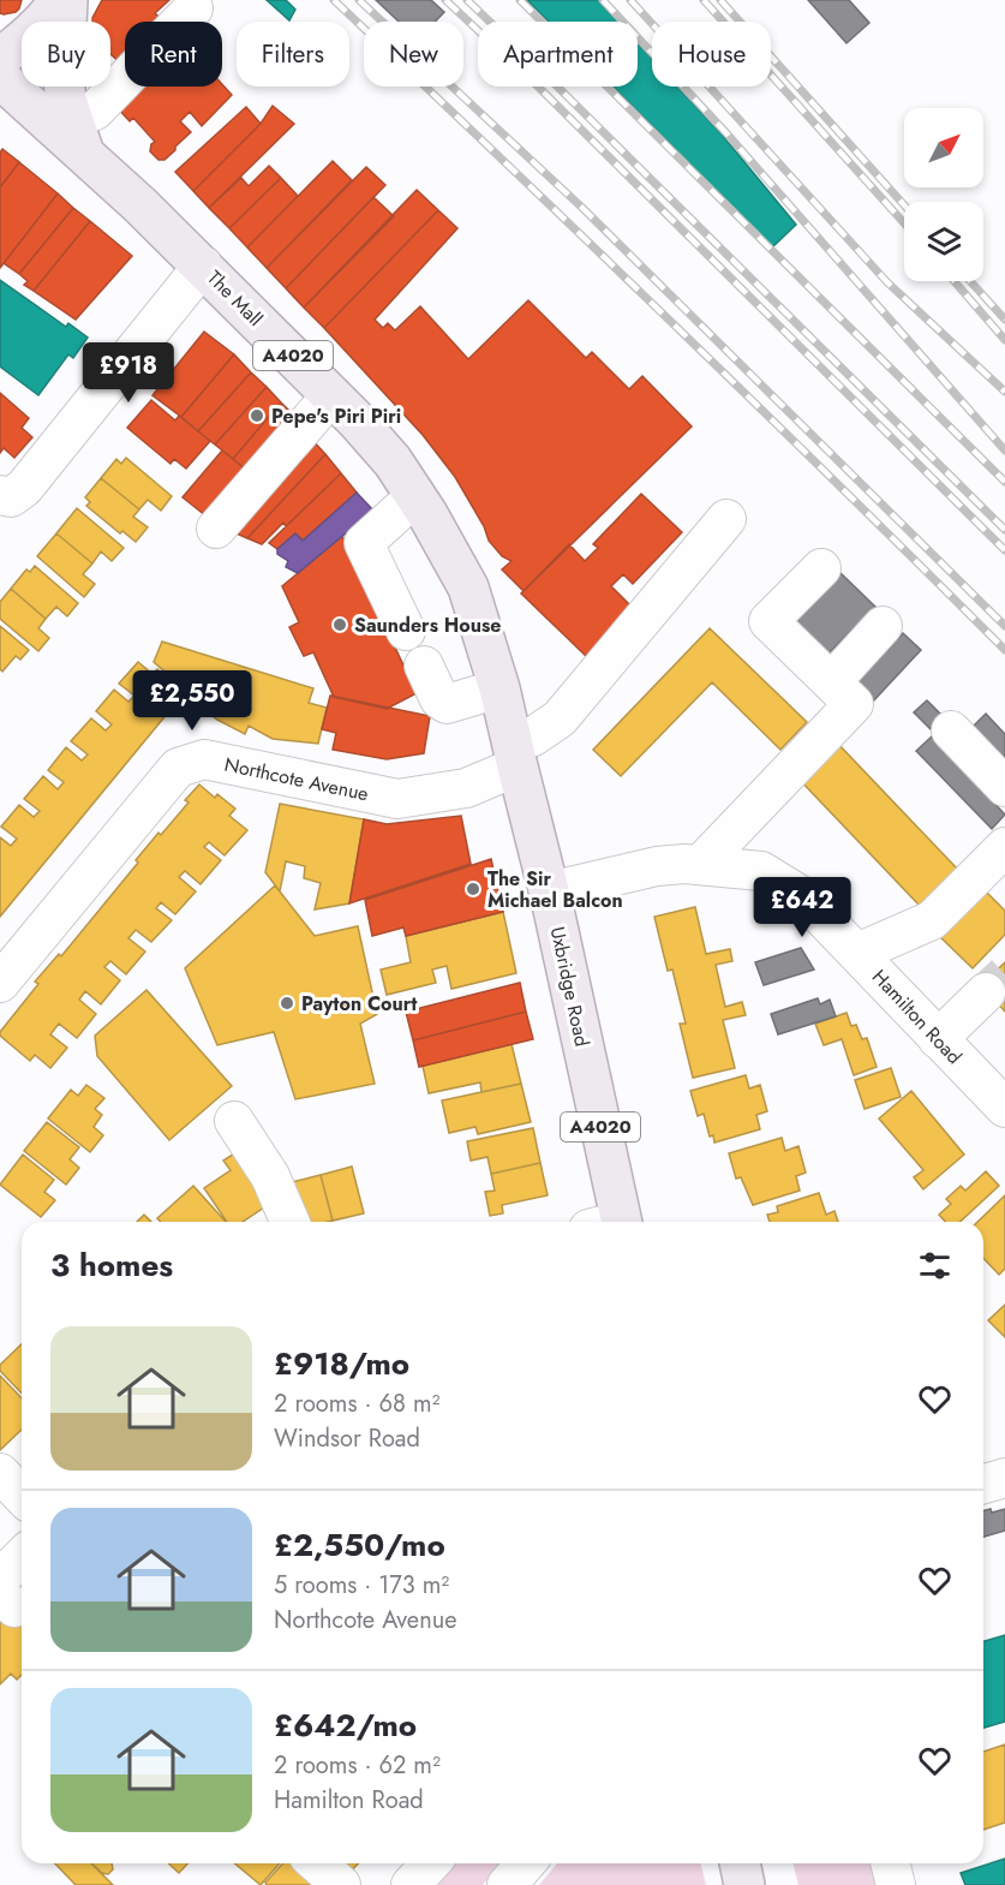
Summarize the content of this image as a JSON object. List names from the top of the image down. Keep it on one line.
{"streets":{"main road":["The Mall","A4020","Uxbridge Road"],"street":["Northcote Avenue","Hamilton Road"]},"crossings":[["The Mall","Northcote Avenue"],["The Mall","Uxbridge Road"],["Northcote Avenue","Uxbridge Road"],["Uxbridge Road","Hamilton Road"]],"places":["Pepe's Piri Piri","Saunders House","The Sir Michael Balcon","Payton Court"],"north":"top right","page":{"chip":["Buy","Rent","Filters","New","Apartment","House"],"price":["£918","£2,550","£642"],"heading":"3 homes","list":[{"name":"£918/mo","note":"2 rooms · 68 m² · Windsor Road"},{"name":"£2,550/mo","note":"5 rooms · 173 m² · Northcote Avenue"},{"name":"£642/mo","note":"2 rooms · 62 m² · Hamilton Road"}]}}
